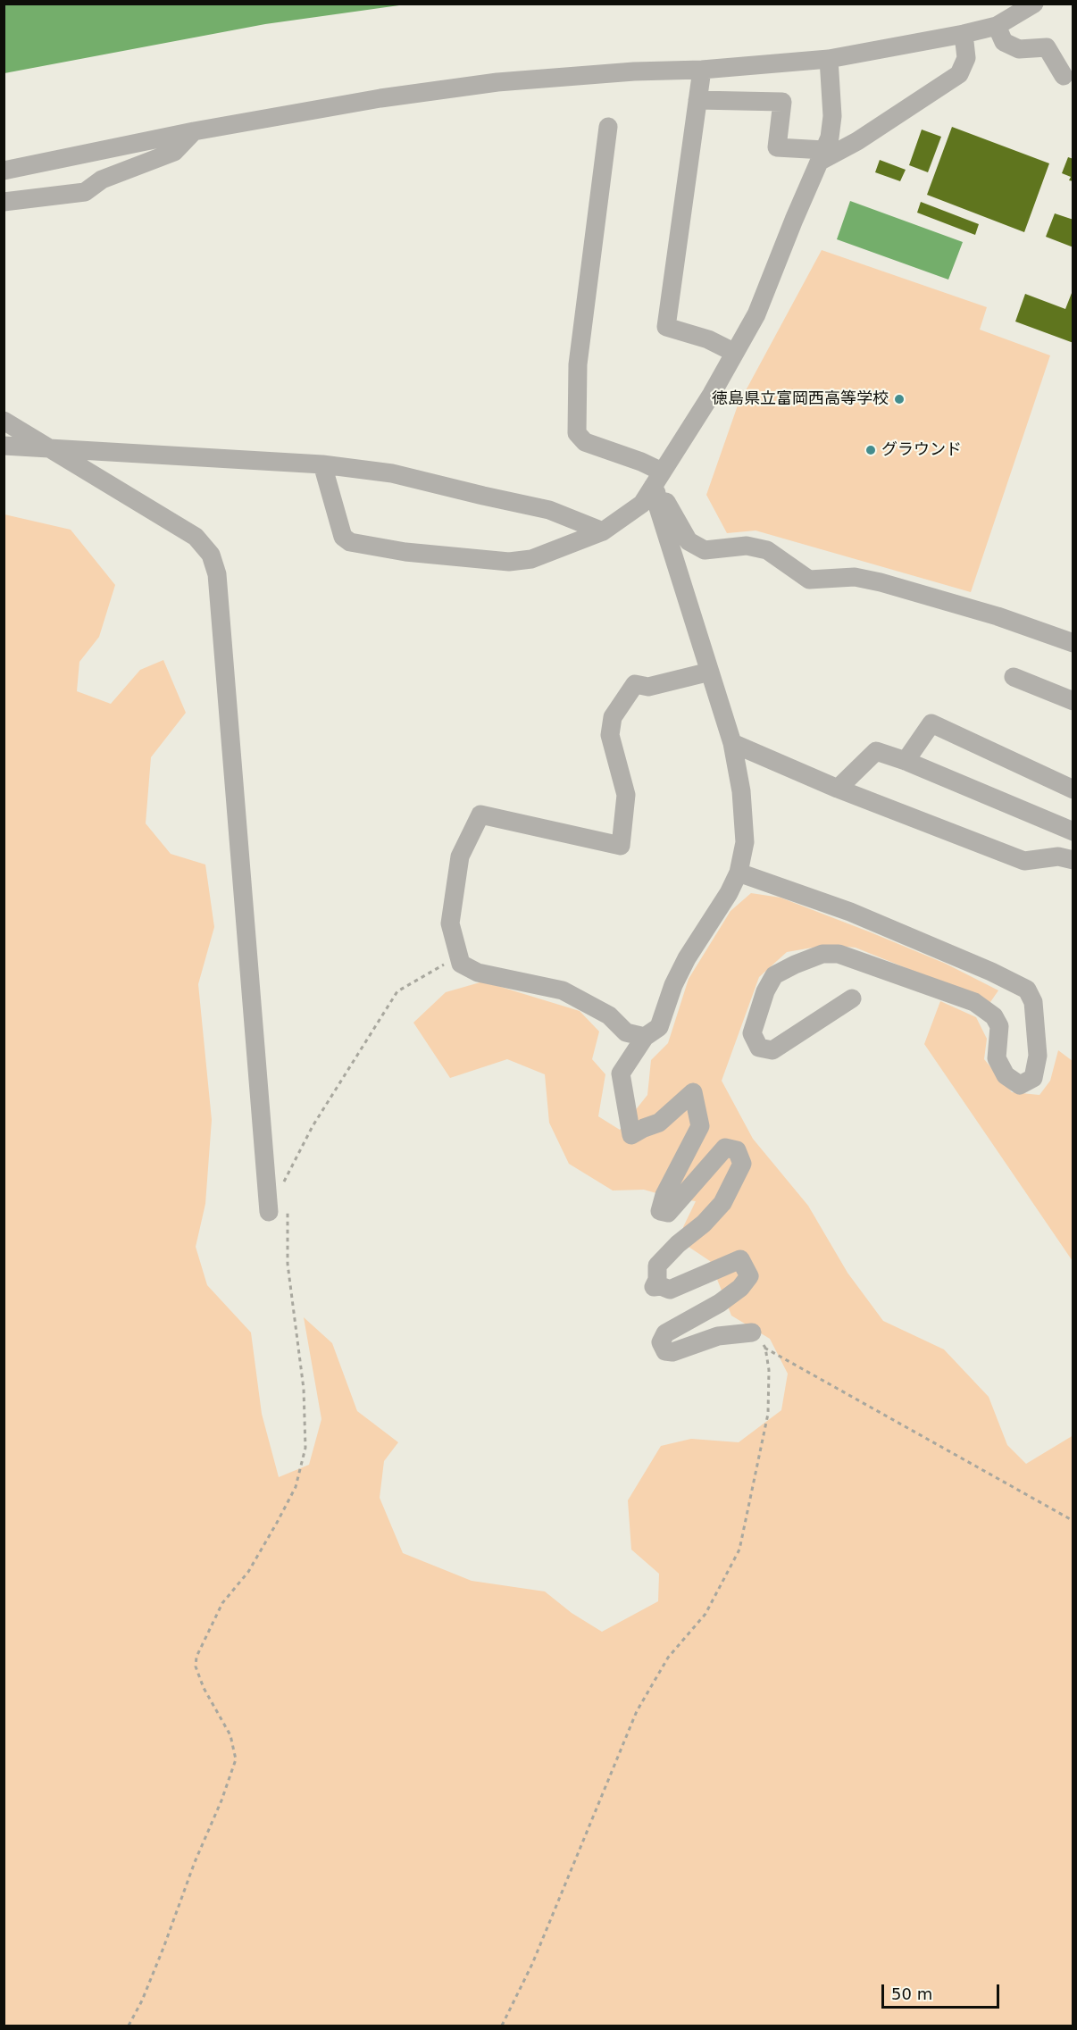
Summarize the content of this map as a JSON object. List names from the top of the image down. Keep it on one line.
{"places":["徳島県立富岡西高等学校","グラウンド"],"scale_bar":"50 m"}
